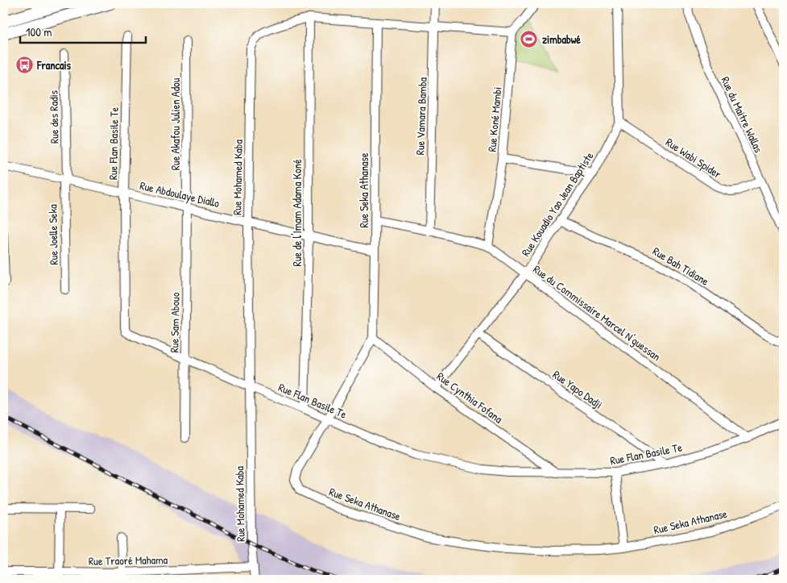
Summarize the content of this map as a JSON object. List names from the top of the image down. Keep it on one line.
{"streets":{"street":["Rue du Maitre Wallas","Rue Vamara Bamba","Rue des Radis","Rue Koné Mambi","Rue Akafou Julien Adou","Rue Flan Basile Te","Rue Wabi Spider","Rue Mohamed Kaba","Rue Seka Athanase","Rue Abdoulaye Diallo","Rue Kouadio Yao Jean Baptiste","Rue de l'Imam Adama Koné","Rue Joelle Seka","Rue Bah Tidiane","Rue du Commissaire Marcel N'guessan","Rue Sam Abouo","Rue Yapo Dadji","Rue Cynthia Fofana","Rue Traoré Mahama"]},"crossings":[["Rue du Maitre Wallas","Rue Wabi Spider"],["Rue Vamara Bamba","Rue Mohamed Kaba"],["Rue Vamara Bamba","Rue du Commissaire Marcel N'guessan"],["Rue des Radis","Rue Abdoulaye Diallo"],["Rue des Radis","Rue Joelle Seka"],["Rue Koné Mambi","Rue Mohamed Kaba"],["Rue Koné Mambi","Rue du Commissaire Marcel N'guessan"],["Rue Akafou Julien Adou","Rue Abdoulaye Diallo"],["Rue Akafou Julien Adou","Rue Sam Abouo"],["Rue Flan Basile Te","Rue Mohamed Kaba"],["Rue Flan Basile Te","Rue Seka Athanase"],["Rue Flan Basile Te","Rue Abdoulaye Diallo"],["Rue Flan Basile Te","Rue de l'Imam Adama Koné"],["Rue Flan Basile Te","Rue du Commissaire Marcel N'guessan"],["Rue Flan Basile Te","Rue Sam Abouo"],["Rue Flan Basile Te","Rue Yapo Dadji"],["Rue Flan Basile Te","Rue Cynthia Fofana"],["Rue Wabi Spider","Rue Kouadio Yao Jean Baptiste"],["Rue Mohamed Kaba","Rue Seka Athanase"],["Rue Mohamed Kaba","Rue Abdoulaye Diallo"],["Rue Mohamed Kaba","Rue de l'Imam Adama Koné"],["Rue Mohamed Kaba","Rue Traoré Mahama"],["Rue Seka Athanase","Rue Abdoulaye Diallo"],["Rue Seka Athanase","Rue du Commissaire Marcel N'guessan"],["Rue Seka Athanase","Rue Cynthia Fofana"],["Rue Abdoulaye Diallo","Rue de l'Imam Adama Koné"],["Rue Abdoulaye Diallo","Rue Joelle Seka"],["Rue Abdoulaye Diallo","Rue Sam Abouo"],["Rue Kouadio Yao Jean Baptiste","Rue Bah Tidiane"],["Rue Kouadio Yao Jean Baptiste","Rue du Commissaire Marcel N'guessan"],["Rue Kouadio Yao Jean Baptiste","Rue Yapo Dadji"],["Rue Kouadio Yao Jean Baptiste","Rue Cynthia Fofana"]],"places":{"sports":["zimbabwé"],"bus stop":["Francais"]},"scale_bar":"100 m"}
